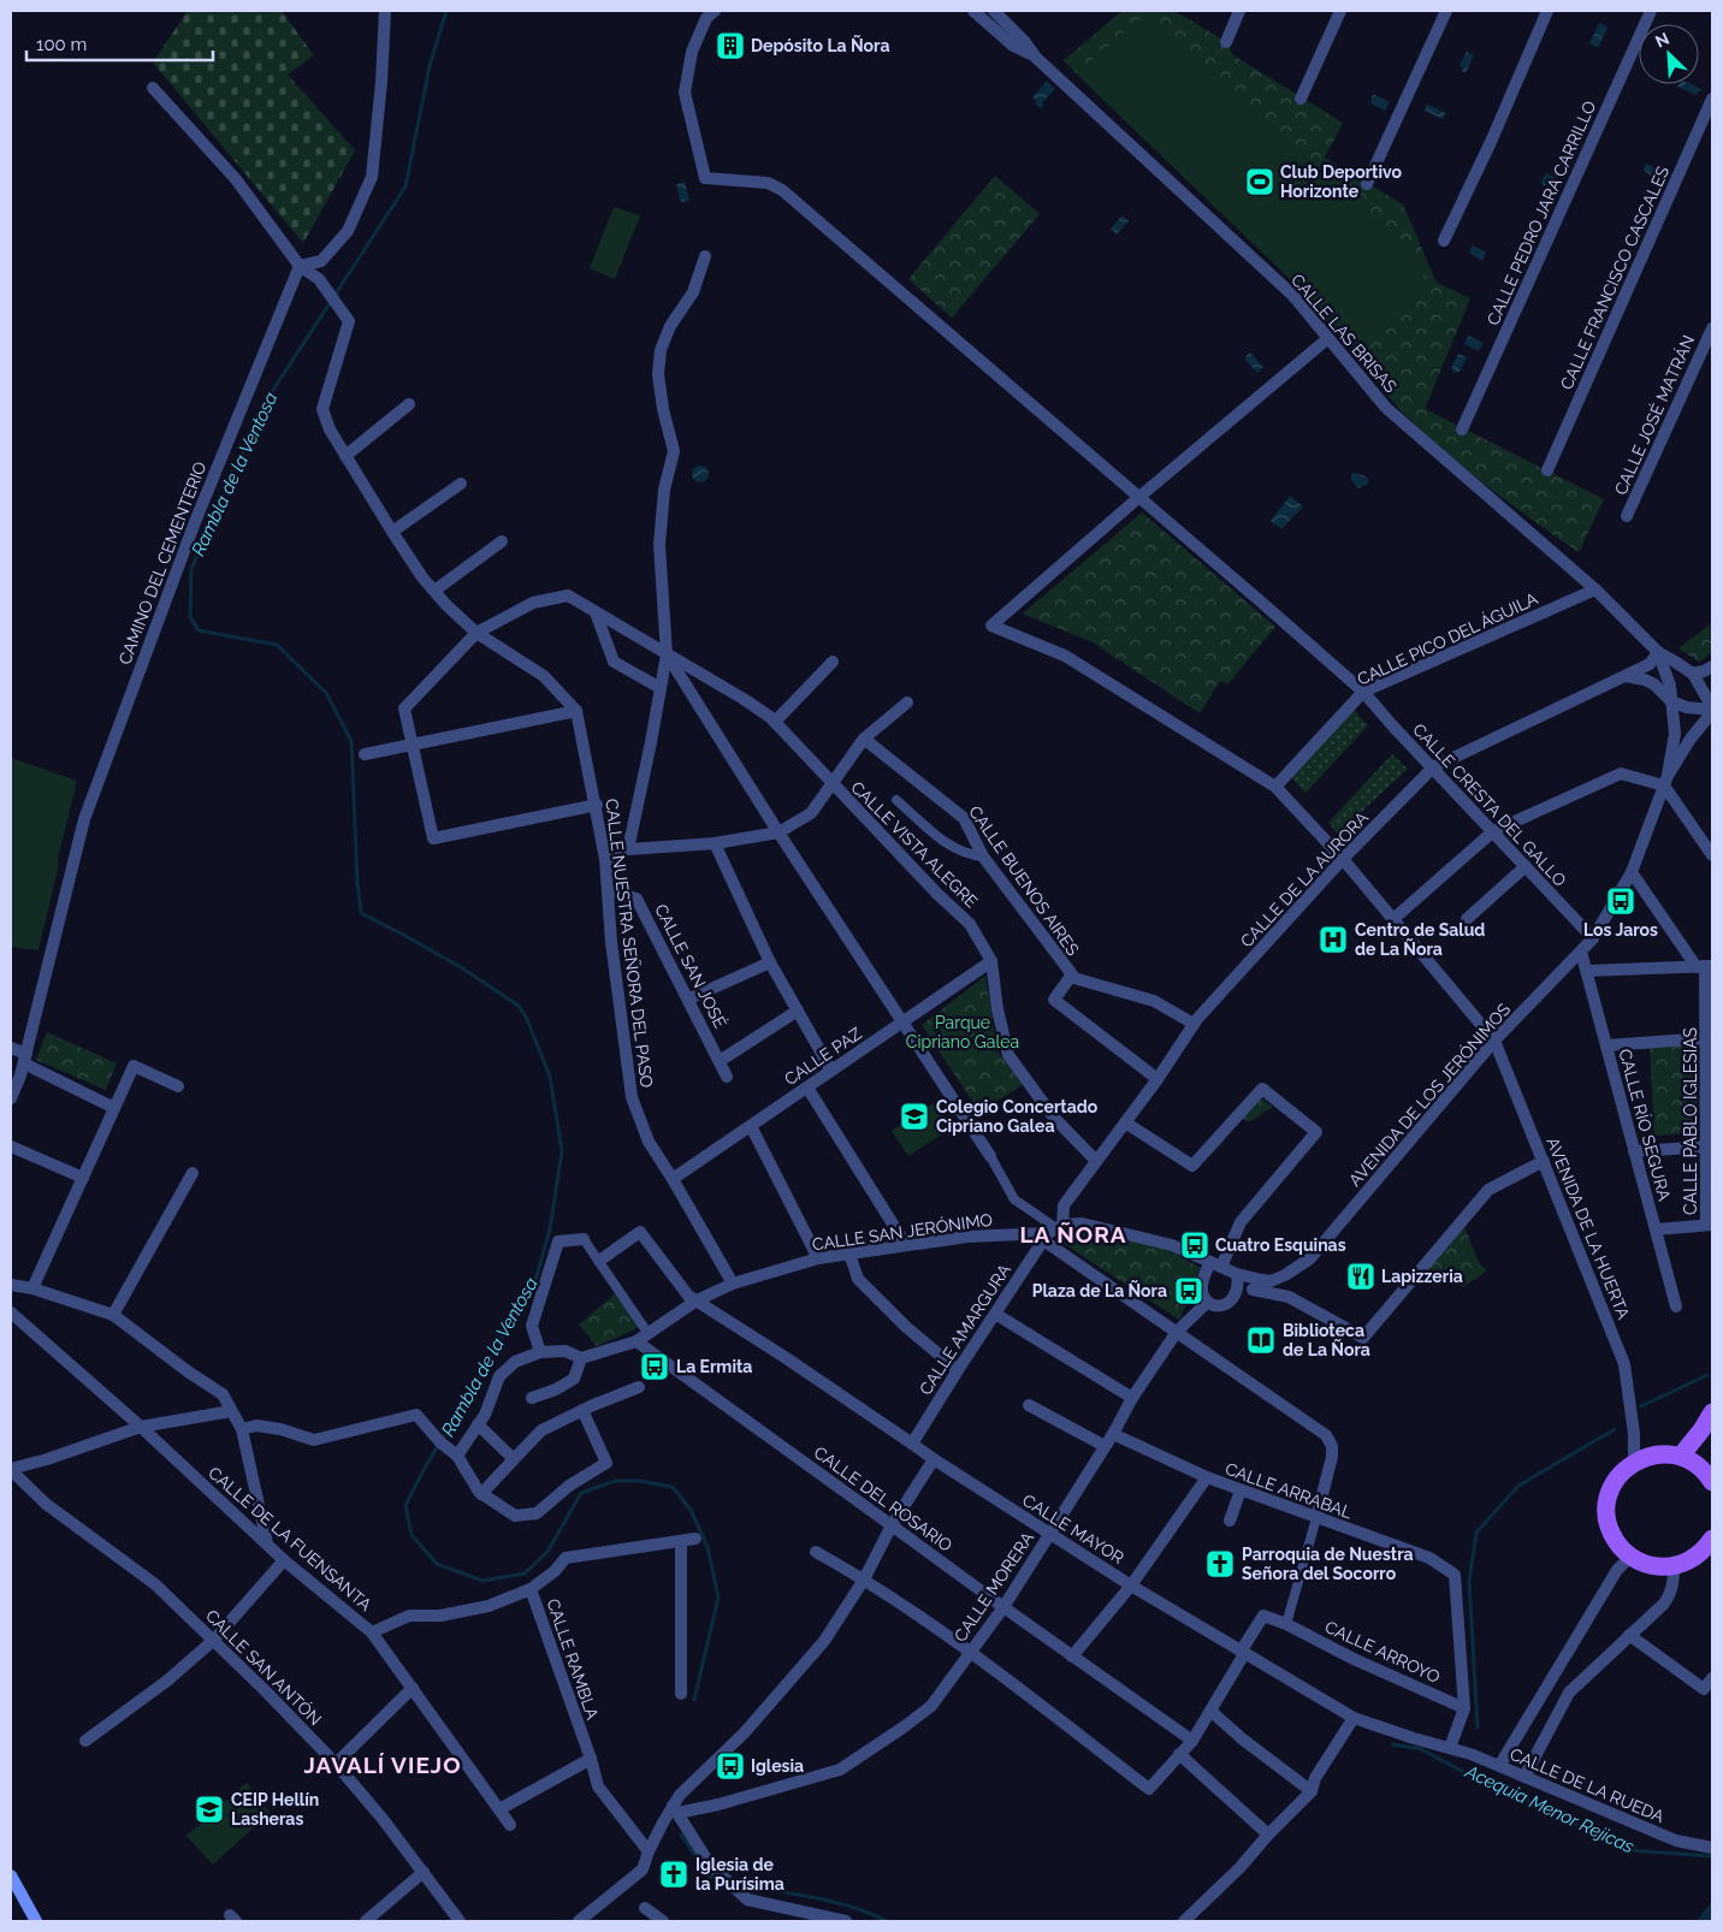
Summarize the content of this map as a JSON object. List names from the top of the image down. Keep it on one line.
{"streets":{"street":["CALLE PEDRO JARA CARRILLO","CALLE FRANCISCO CASCALES","CALLE LAS BRISAS","CALLE JOSÉ MATRÁN","CAMINO DEL CEMENTERIO","CALLE PICO DEL ÁGUILA","CALLE CRESTA DEL GALLO","CALLE VISTA ALEGRE","CALLE DE LA AURORA","CALLE BUENOS AIRES","CALLE NUESTRA SEÑORA DEL PASO","CALLE SAN JOSÉ","CALLE PAZ","AVENIDA DE LOS JERÓNIMOS","CALLE PABLO IGLESIAS","CALLE RÍO SEGURA","AVENIDA DE LA HUERTA","CALLE SAN JERÓNIMO","CALLE AMARGURA","CALLE ARRABAL","CALLE DEL ROSARIO","CALLE MAYOR","CALLE DE LA FUENSANTA","CALLE MORERA","CALLE ARROYO","CALLE RAMBLA","CALLE SAN ANTÓN","CALLE DE LA RUEDA"]},"crossings":[["CALLE LAS BRISAS","CALLE PICO DEL ÁGUILA"],["CALLE LAS BRISAS","CALLE DE LA AURORA"],["CALLE PICO DEL ÁGUILA","CALLE CRESTA DEL GALLO"],["CALLE PICO DEL ÁGUILA","AVENIDA DE LA HUERTA"],["CALLE CRESTA DEL GALLO","CALLE DE LA AURORA"],["CALLE CRESTA DEL GALLO","AVENIDA DE LOS JERÓNIMOS"],["CALLE CRESTA DEL GALLO","AVENIDA DE LA HUERTA"],["CALLE VISTA ALEGRE","CALLE PAZ"],["CALLE DE LA AURORA","AVENIDA DE LOS JERÓNIMOS"],["CALLE DE LA AURORA","AVENIDA DE LA HUERTA"],["CALLE DE LA AURORA","CALLE SAN JERÓNIMO"],["CALLE DE LA AURORA","CALLE AMARGURA"],["CALLE NUESTRA SEÑORA DEL PASO","CALLE SAN JOSÉ"],["CALLE NUESTRA SEÑORA DEL PASO","CALLE PAZ"],["CALLE NUESTRA SEÑORA DEL PASO","CALLE SAN JERÓNIMO"],["AVENIDA DE LOS JERÓNIMOS","CALLE RÍO SEGURA"],["AVENIDA DE LOS JERÓNIMOS","AVENIDA DE LA HUERTA"],["AVENIDA DE LOS JERÓNIMOS","CALLE SAN JERÓNIMO"],["AVENIDA DE LOS JERÓNIMOS","CALLE AMARGURA"],["AVENIDA DE LOS JERÓNIMOS","CALLE MORERA"],["CALLE PABLO IGLESIAS","CALLE RÍO SEGURA"],["CALLE SAN JERÓNIMO","CALLE AMARGURA"],["CALLE SAN JERÓNIMO","CALLE DEL ROSARIO"],["CALLE SAN JERÓNIMO","CALLE MAYOR"],["CALLE AMARGURA","CALLE MAYOR"],["CALLE ARRABAL","CALLE MORERA"],["CALLE ARRABAL","CALLE ARROYO"],["CALLE DEL ROSARIO","CALLE MORERA"],["CALLE MAYOR","CALLE MORERA"],["CALLE MAYOR","CALLE ARROYO"],["CALLE MAYOR","CALLE DE LA RUEDA"],["CALLE DE LA FUENSANTA","CALLE RAMBLA"]],"districts":["LA ÑORA","JAVALÍ VIEJO"],"water":["Rambla de la Ventosa","Acequia Menor Rejicas"],"parks":["Parque Cipriano Galea"],"places":{"building":["Depósito La Ñora"],"sports":["Club Deportivo Horizonte"],"bus stop":["Los Jaros","Cuatro Esquinas","Plaza de La Ñora","La Ermita","Iglesia"],"hospital":["Centro de Salud de La Ñora"],"school or university":["Colegio Concertado Cipriano Galea","CEIP Hellín Lasheras"],"restaurant":["Lapizzeria"],"library":["Biblioteca de La Ñora"],"church":["Parroquia de Nuestra Señora del Socorro","Iglesia de la Purísima"]},"scale_bar":"100 m","north":"top left"}
